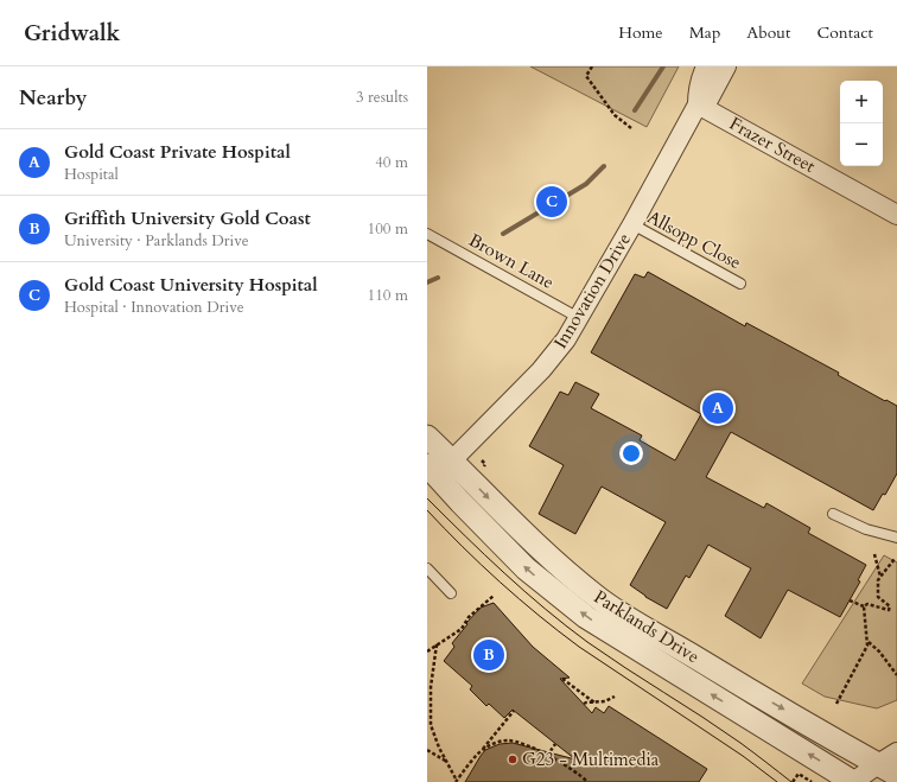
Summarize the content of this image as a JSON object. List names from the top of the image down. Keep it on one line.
{"streets":{"street":["Frazer Street","Innovation Drive","Parklands Drive"],"lane":["Allsopp Close","Brown Lane"]},"crossings":[["Frazer Street","Innovation Drive"],["Allsopp Close","Innovation Drive"],["Brown Lane","Innovation Drive"],["Innovation Drive","Parklands Drive"]],"places":["G23 - Multimedia"],"page":{"header":"Gridwalk","nav":["Home","Map","About","Contact"],"heading":["Nearby","3 results"],"map_buttons":["+","−"],"list":[{"mark":"A","name":"Gold Coast Private Hospital","note":"Hospital","value":"40 m"},{"mark":"B","name":"Griffith University Gold Coast","note":"University · Parklands Drive","value":"100 m"},{"mark":"C","name":"Gold Coast University Hospital","note":"Hospital · Innovation Drive","value":"110 m"}],"pins":["C","A","B"]}}
